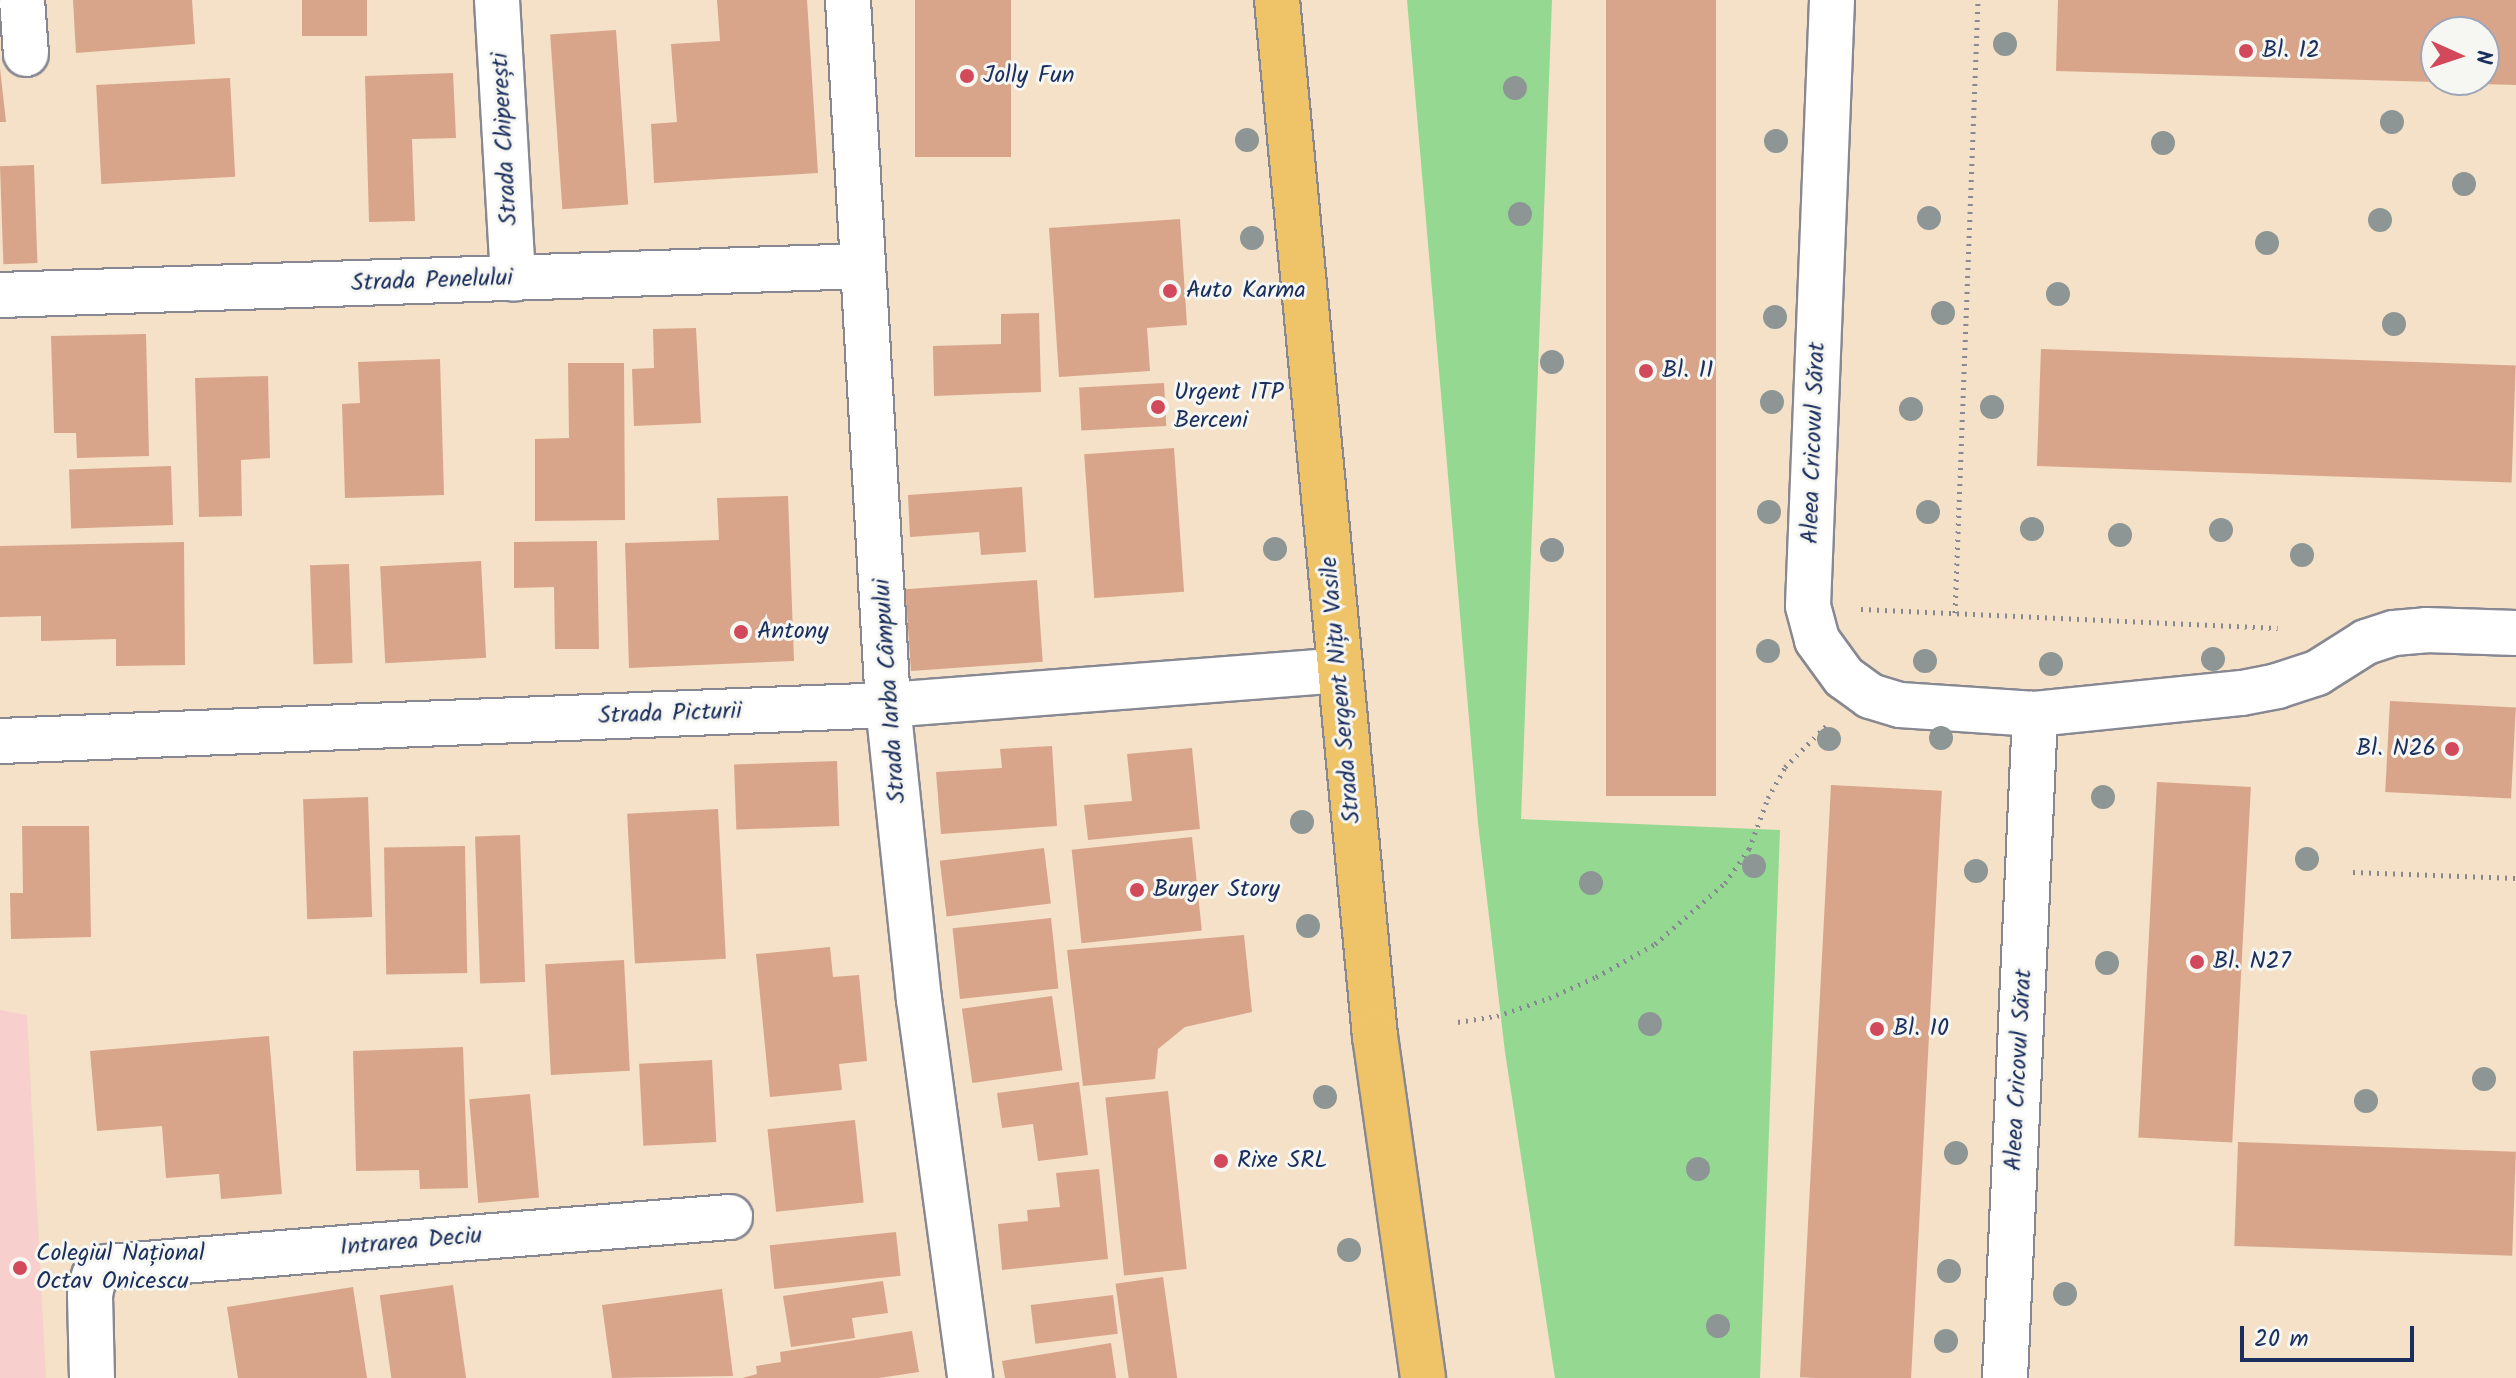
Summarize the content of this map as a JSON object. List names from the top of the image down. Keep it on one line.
{"streets":{"main road":["Strada Sergent Nițu Vasile"],"street":["Strada Chiperești","Strada Penelului","Aleea Cricovul Sărat","Strada Iarba Câmpului","Strada Picturii","Intrarea Deciu"]},"crossings":[["Strada Chiperești","Strada Penelului"],["Strada Penelului","Strada Iarba Câmpului"],["Strada Sergent Nițu Vasile","Strada Picturii"],["Strada Iarba Câmpului","Strada Picturii"]],"places":["Bl. 12","Jolly Fun","Auto Karma","Bl. 11","Urgent ITP Berceni","Antony","Bl. N26","Burger Story","Bl. N27","Bl. 10","Rixe SRL","Colegiul Național Octav Onicescu"],"scale_bar":"20 m","north":"right"}
